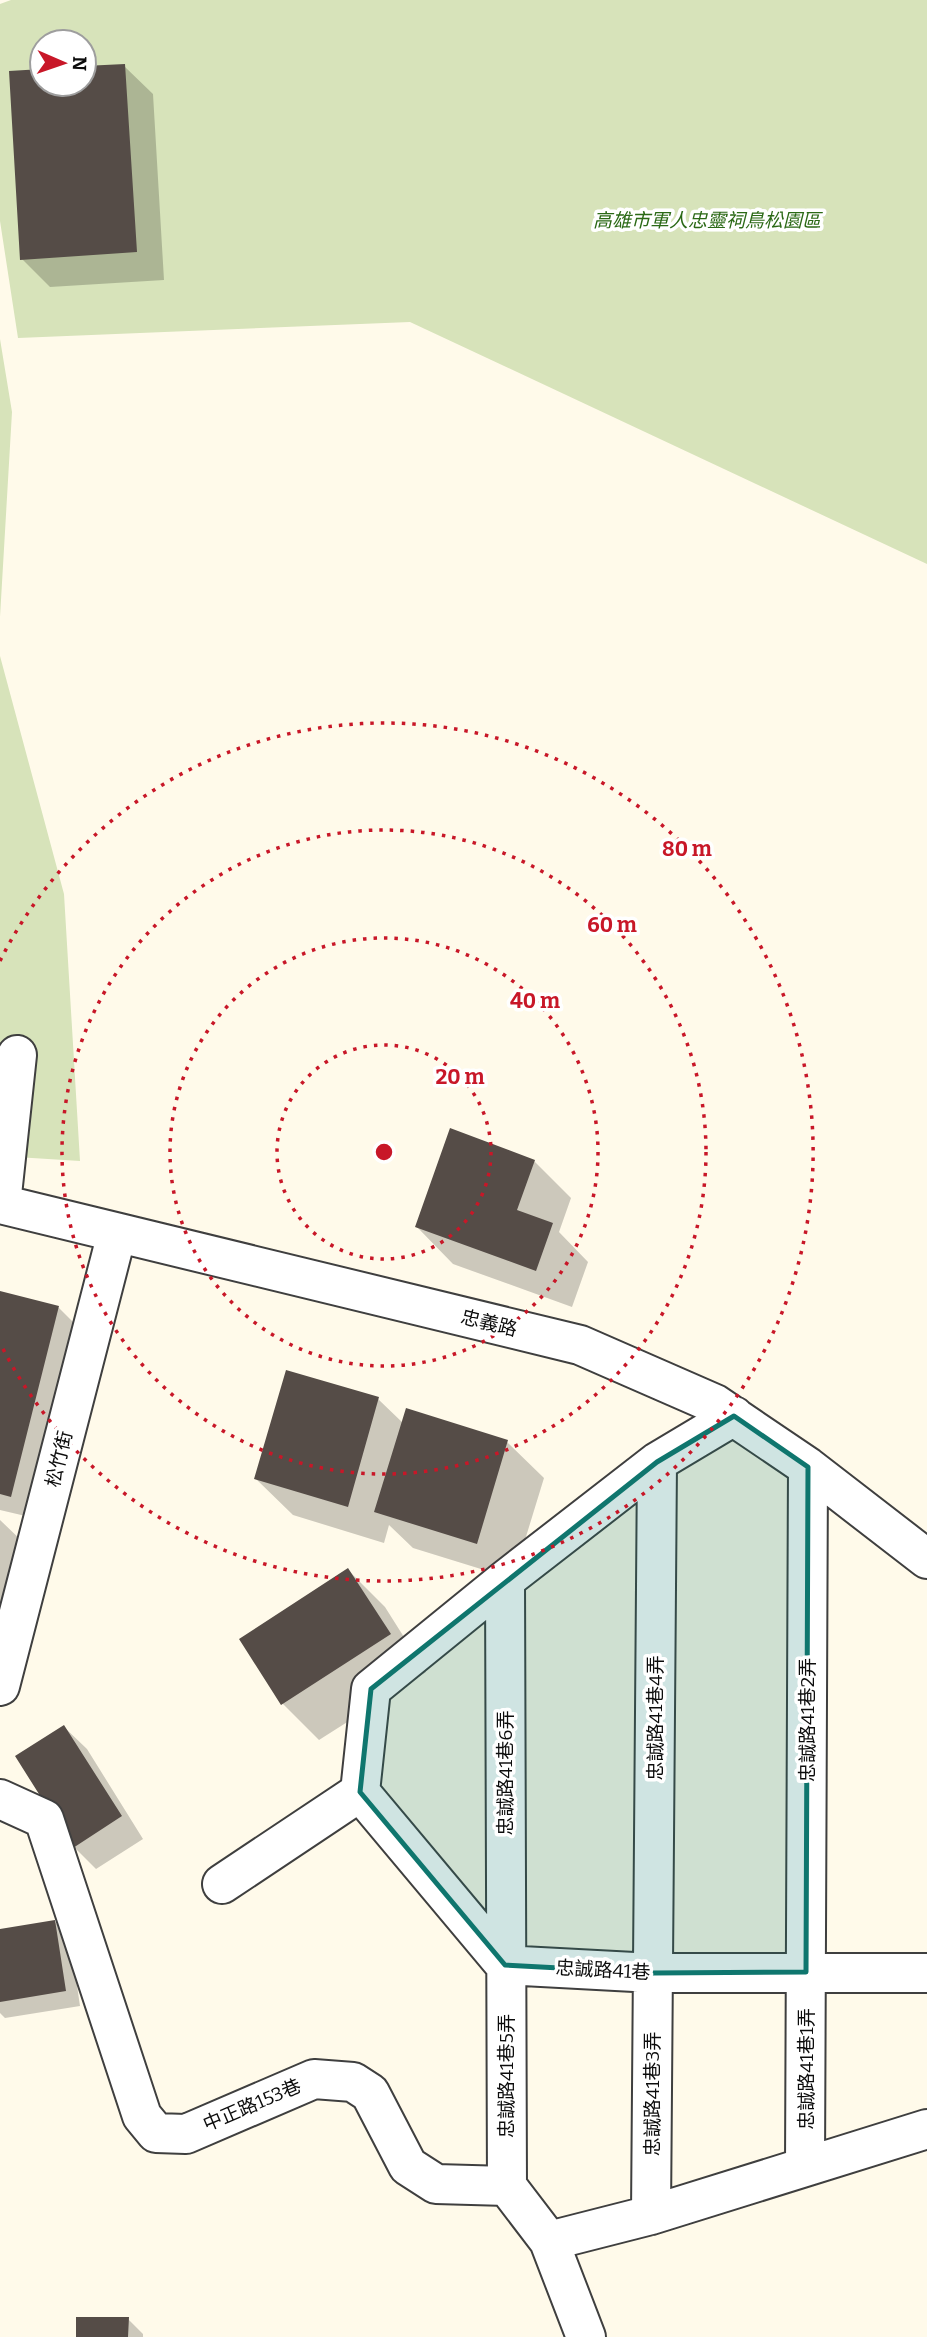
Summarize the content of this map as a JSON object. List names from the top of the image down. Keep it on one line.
{"streets":{"street":["忠義路","松竹街","忠誠路41巷4弄","忠誠路41巷2弄","忠誠路41巷6弄","忠誠路41巷","忠誠路41巷1弄","忠誠路41巷5弄","忠誠路41巷3弄","中正路153巷"]},"crossings":[["忠義路","松竹街"],["忠義路","忠誠路41巷2弄"],["忠誠路41巷4弄","忠誠路41巷"],["忠誠路41巷4弄","忠誠路41巷3弄"],["忠誠路41巷2弄","忠誠路41巷"],["忠誠路41巷2弄","忠誠路41巷1弄"],["忠誠路41巷6弄","忠誠路41巷"],["忠誠路41巷6弄","忠誠路41巷5弄"],["忠誠路41巷","忠誠路41巷1弄"],["忠誠路41巷","忠誠路41巷5弄"],["忠誠路41巷","忠誠路41巷3弄"],["忠誠路41巷5弄","中正路153巷"]],"parks":["高雄市軍人忠靈祠鳥松園區"],"north":"right","rings":["80 m","60 m","40 m","20 m"]}
